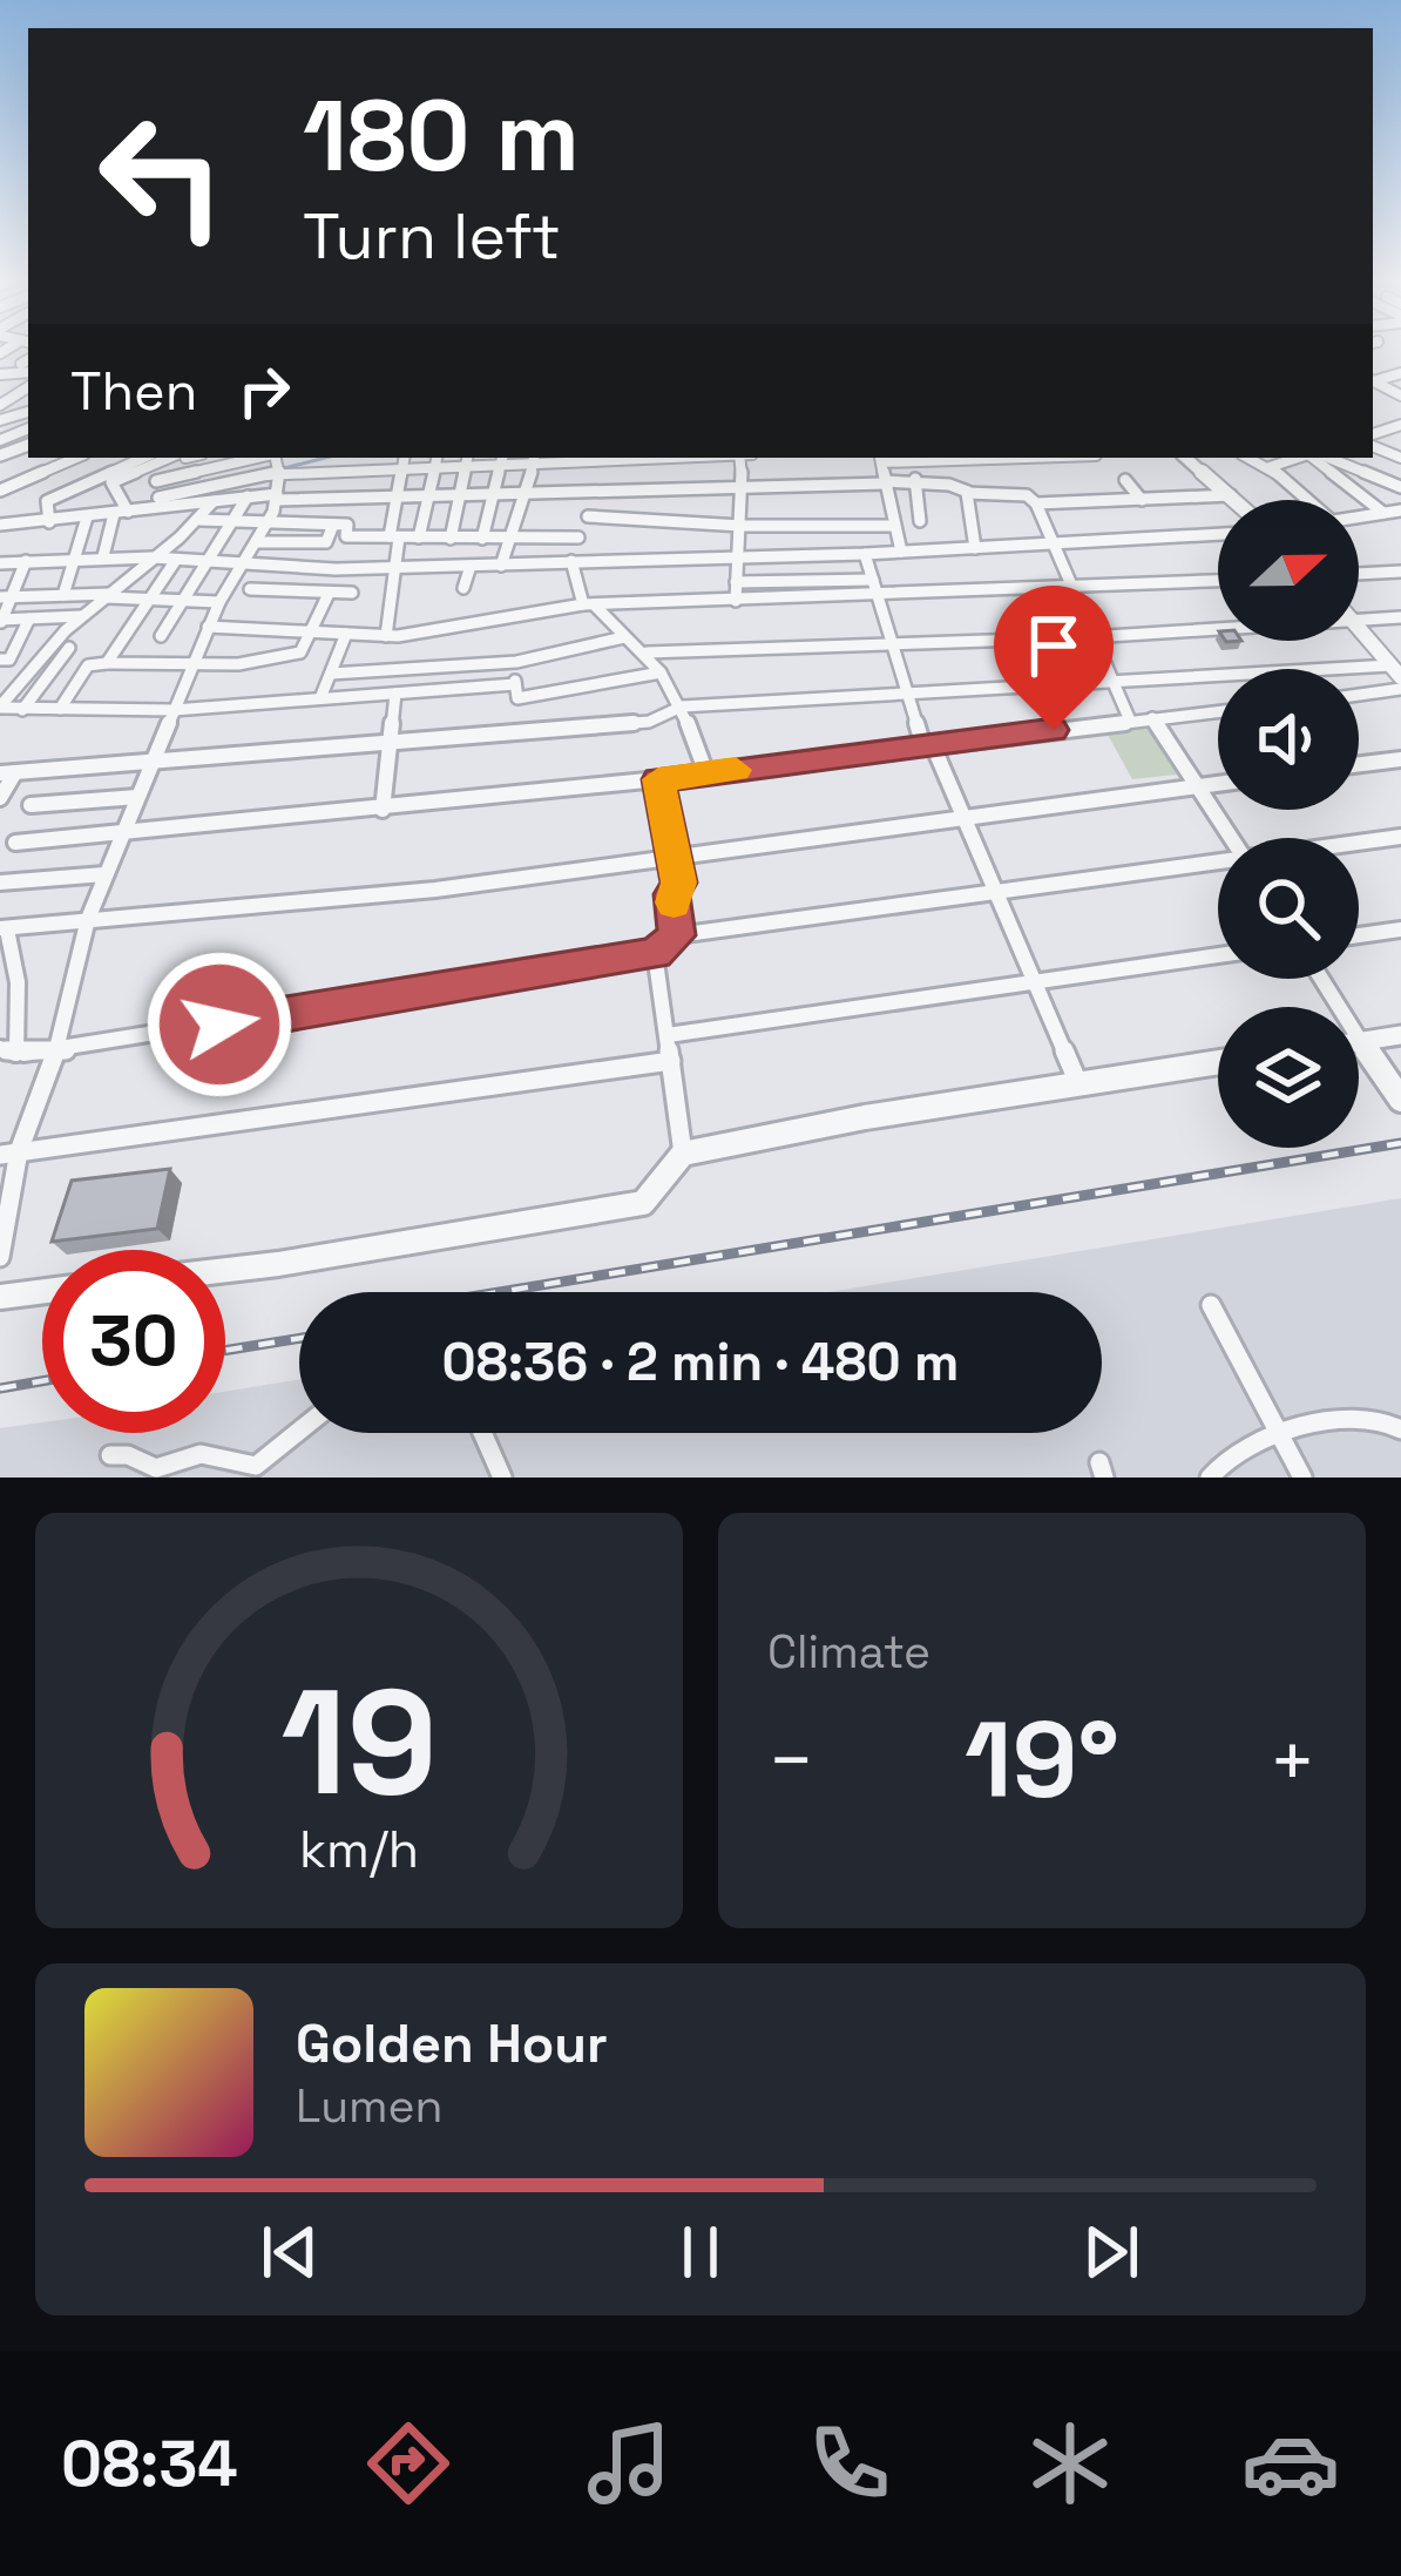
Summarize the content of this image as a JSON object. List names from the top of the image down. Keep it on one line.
{"north":"right","page":{"turn":["180 m","Turn left"],"then":"Then","limit":"30","trip":"08:36 · 2 min · 480 m","tile":"Climate","heat":["−","19°","+"],"song":["Golden Hour","Lumen"],"tabs":"08:34","gauge":["19","km/h"]}}
